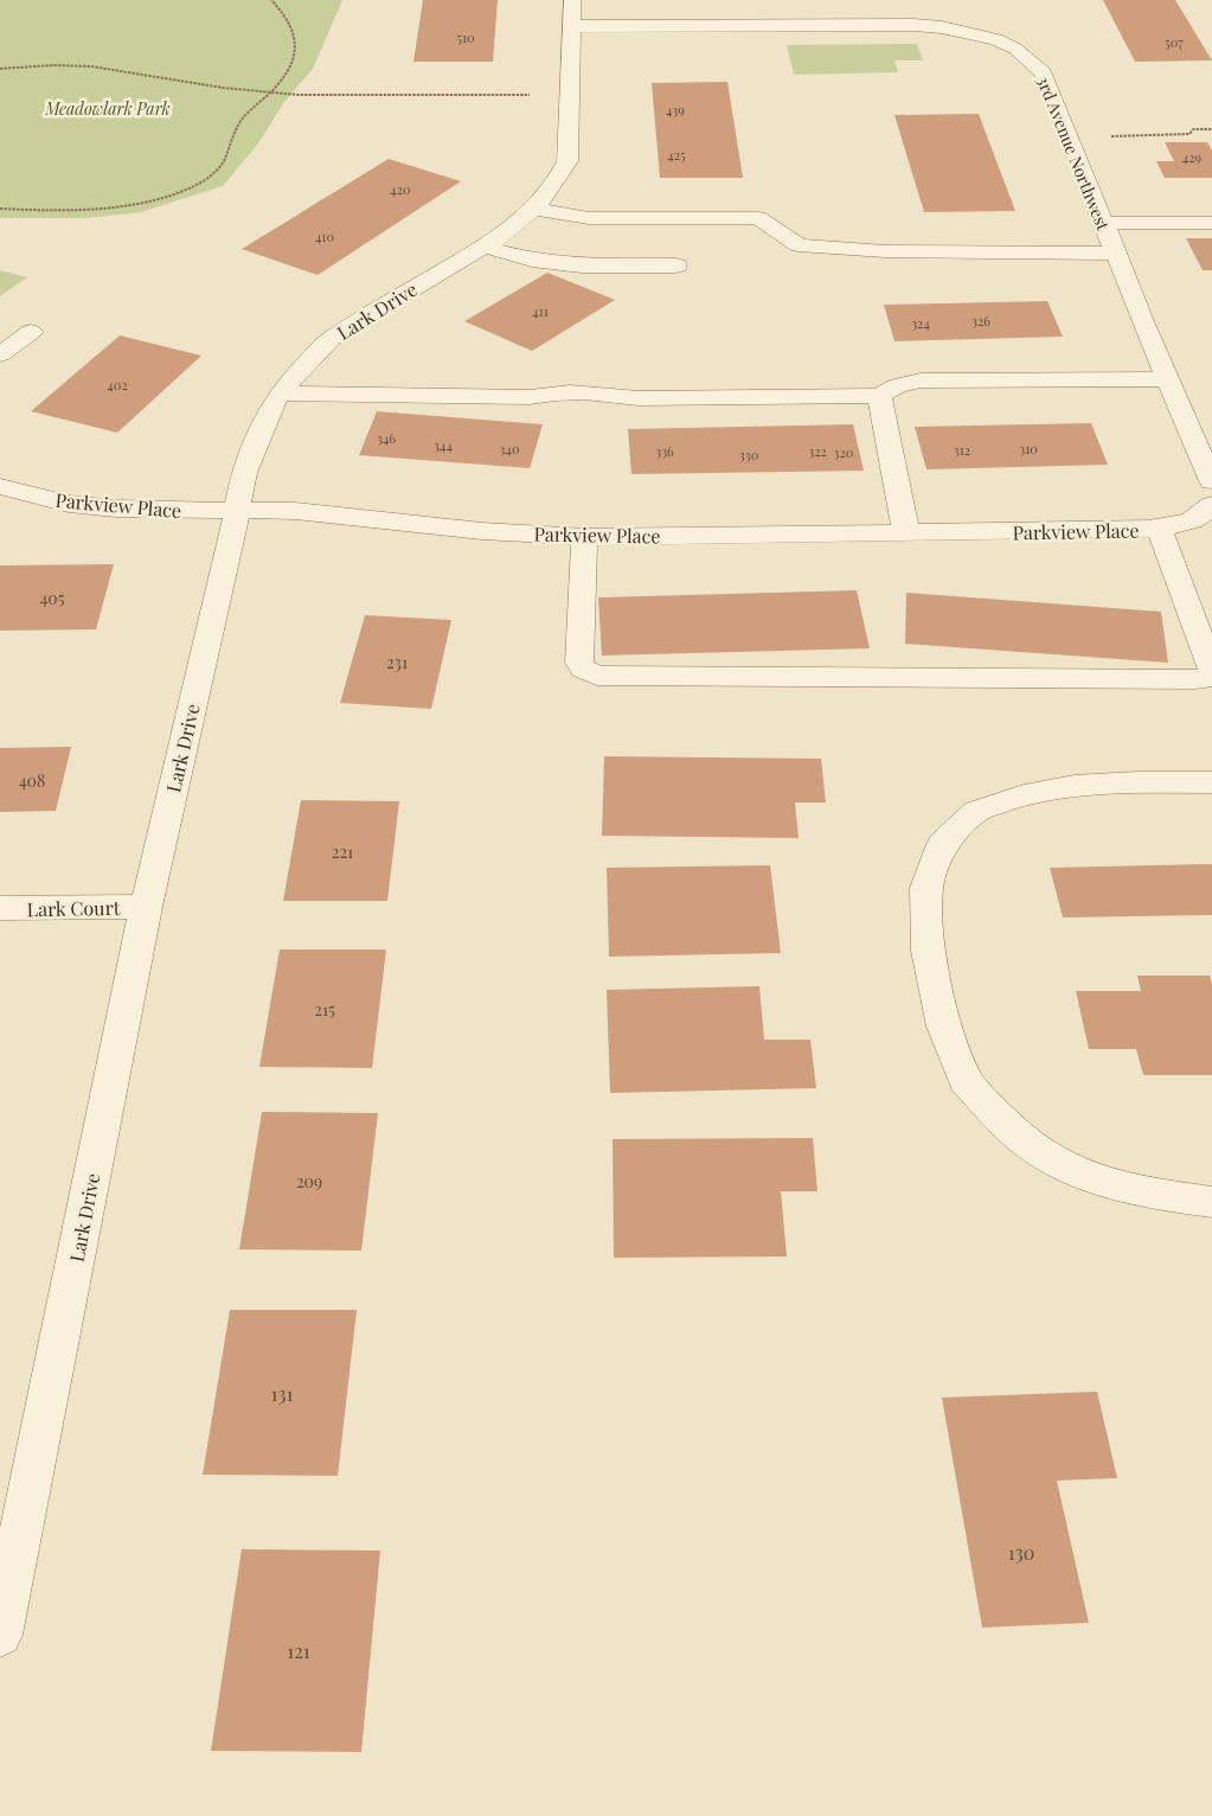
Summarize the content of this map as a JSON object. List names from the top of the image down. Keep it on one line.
{"streets":{"street":["3rd Avenue Northwest","Lark Drive","Parkview Place","Lark Court"]},"crossings":[["3rd Avenue Northwest","Lark Drive"],["Lark Drive","Parkview Place"],["Lark Drive","Lark Court"]],"parks":["Meadowlark Park"],"house_numbers":["510","507","439","425","429","420","410","411","326","324","402","346","344","340","310","312","336","322","320","330","405","231","408","221","215","209","131","130","121"]}
